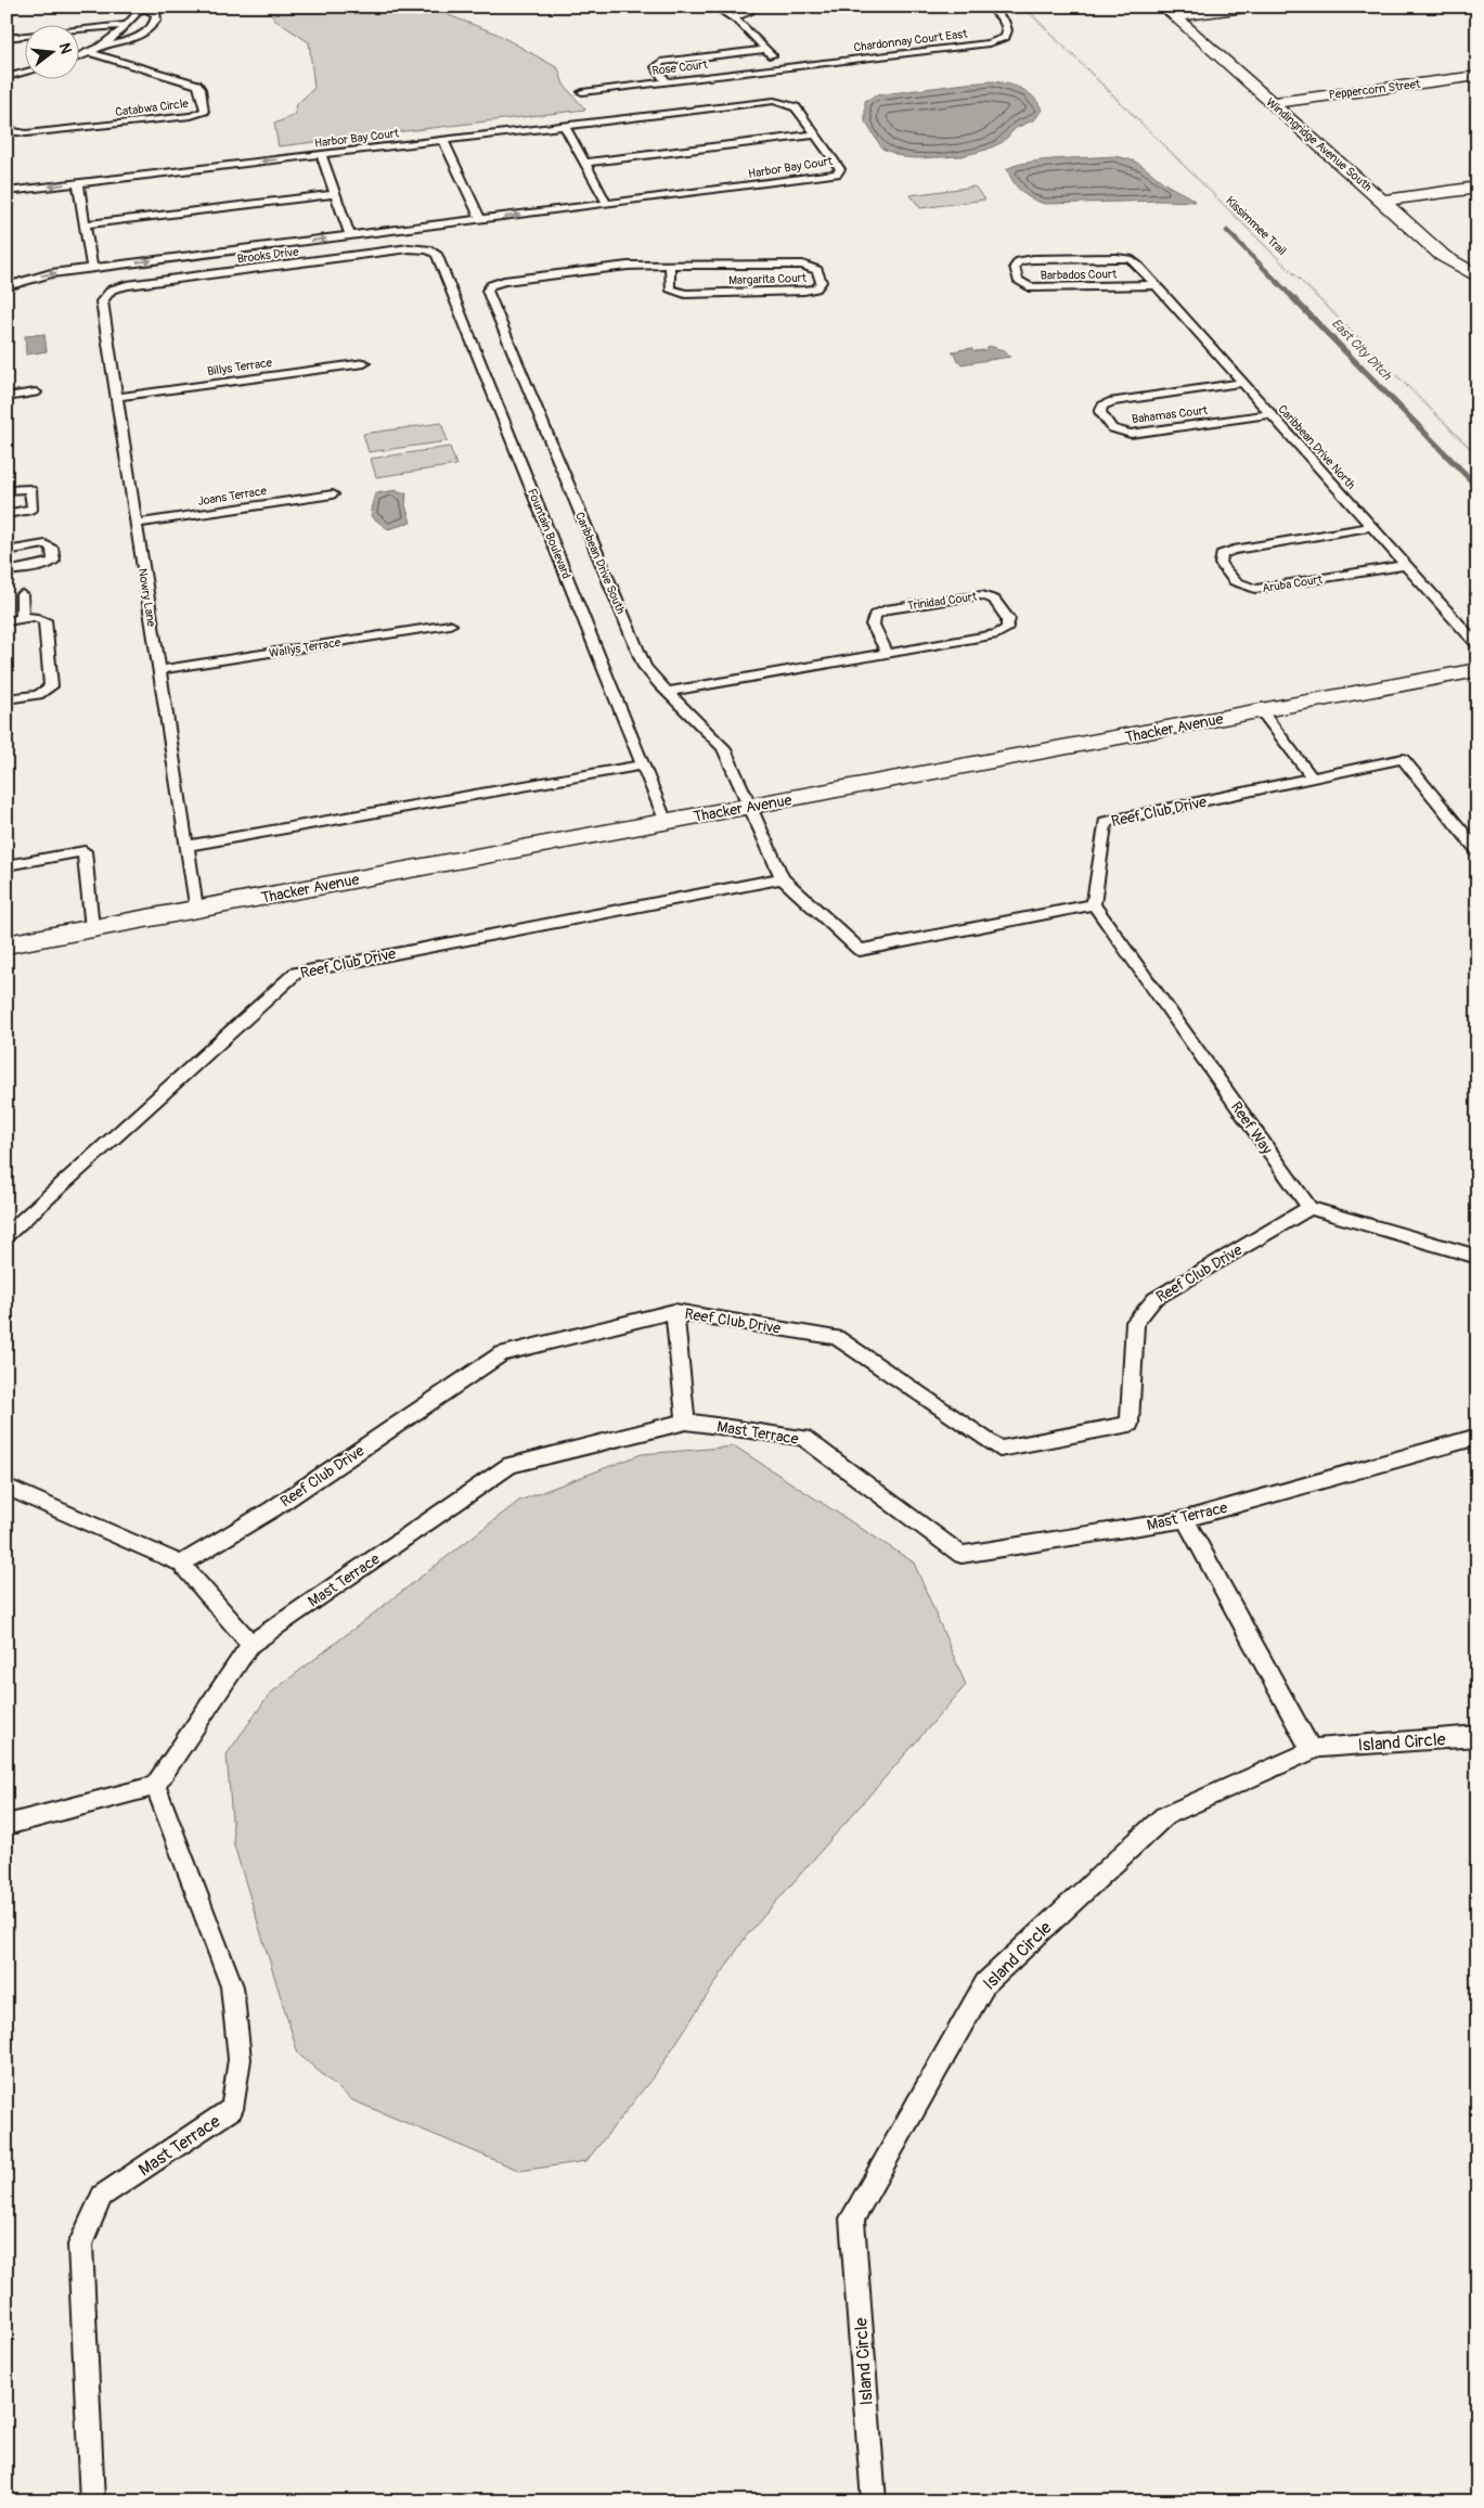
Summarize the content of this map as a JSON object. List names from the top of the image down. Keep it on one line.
{"streets":{"street":["Peppercorn Street","Windingridge Avenue South","Thacker Avenue"],"lane":["Chardonnay Court East","Rose Court","Catabwa Circle","Harbor Bay Court","Brooks Drive","Barbados Court","Margarita Court","Billys Terrace","Bahamas Court","Caribbean Drive North","Joans Terrace","Fountain Boulevard","Caribbean Drive South","Aruba Court","Nowry Lane","Trinidad Court","Wallys Terrace","Reef Club Drive","Reef Way","Mast Terrace","Island Circle"],"path":["Kissimmee Trail"]},"crossings":[["Chardonnay Court East","Rose Court"],["Peppercorn Street","Windingridge Avenue South"],["Brooks Drive","Fountain Boulevard"],["Brooks Drive","Nowry Lane"],["Barbados Court","Caribbean Drive North"],["Margarita Court","Caribbean Drive South"],["Billys Terrace","Nowry Lane"],["Bahamas Court","Caribbean Drive North"],["Caribbean Drive North","Aruba Court"],["Joans Terrace","Nowry Lane"],["Fountain Boulevard","Thacker Avenue"],["Caribbean Drive South","Trinidad Court"],["Caribbean Drive South","Thacker Avenue"],["Nowry Lane","Wallys Terrace"],["Nowry Lane","Thacker Avenue"],["Reef Club Drive","Reef Way"]],"water":["East City Ditch"],"north":"right"}
